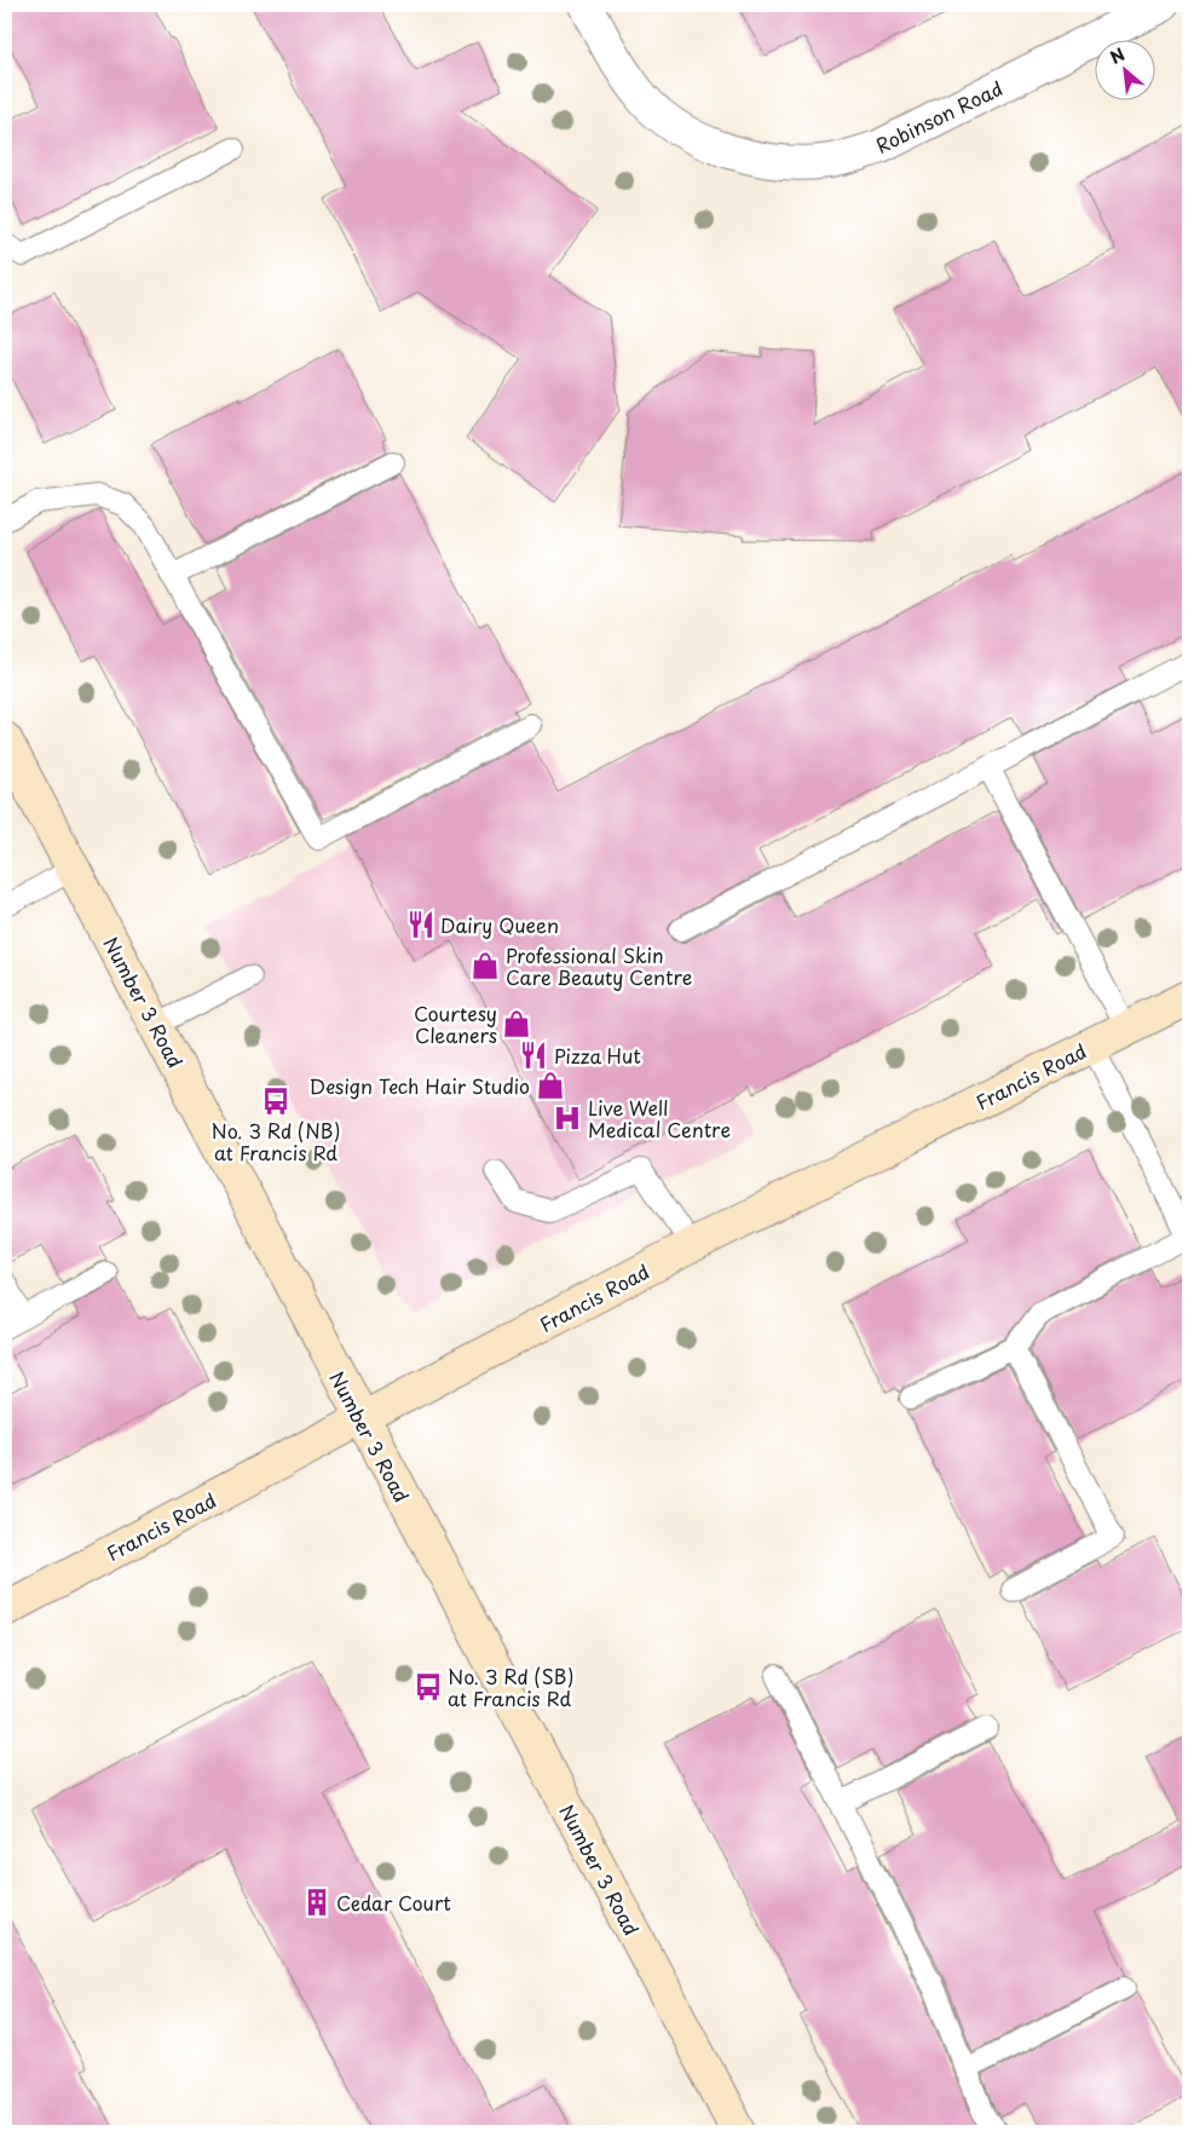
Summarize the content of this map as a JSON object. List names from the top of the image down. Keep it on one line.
{"streets":{"main road":["Number 3 Road","Francis Road"],"street":["Robinson Road"]},"crossings":[["Number 3 Road","Francis Road"]],"places":{"restaurant":["Dairy Queen","Pizza Hut"],"shop":["Professional Skin Care Beauty Centre","Courtesy Cleaners","Design Tech Hair Studio"],"bus stop":["No. 3 Rd (NB) at Francis Rd","No. 3 Rd (SB) at Francis Rd"],"hospital":["Live Well Medical Centre"],"building":["Cedar Court"]},"north":"top left"}
